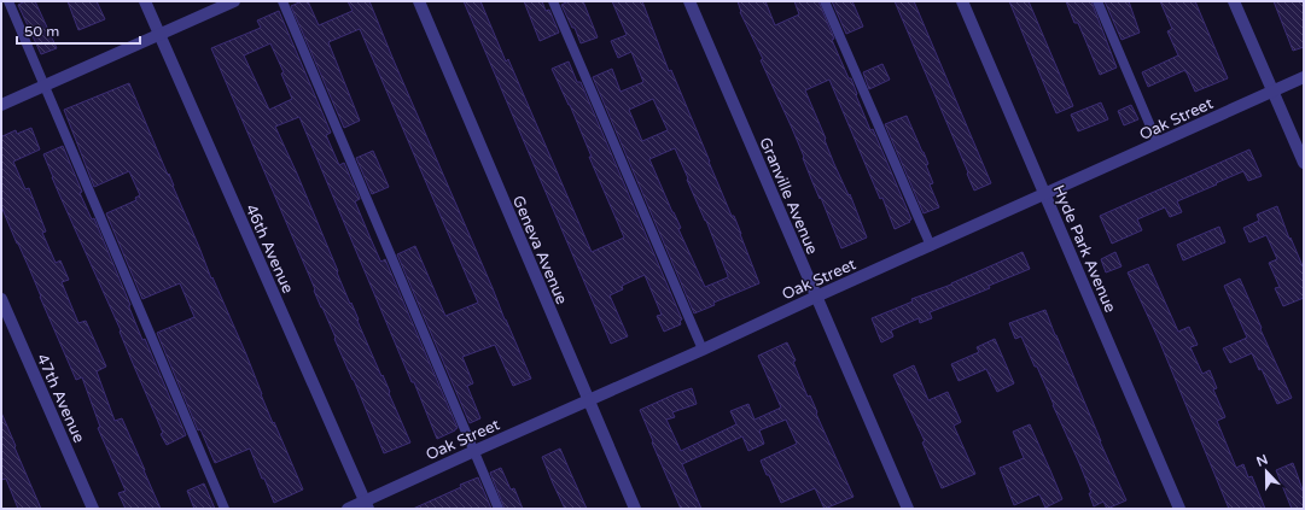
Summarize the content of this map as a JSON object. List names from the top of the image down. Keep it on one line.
{"streets":{"street":["Oak Street","Granville Avenue","46th Avenue","Hyde Park Avenue","Geneva Avenue","47th Avenue"]},"crossings":[["Oak Street","Granville Avenue"],["Oak Street","46th Avenue"],["Oak Street","Hyde Park Avenue"],["Oak Street","Geneva Avenue"]],"scale_bar":"50 m","north":"top"}
